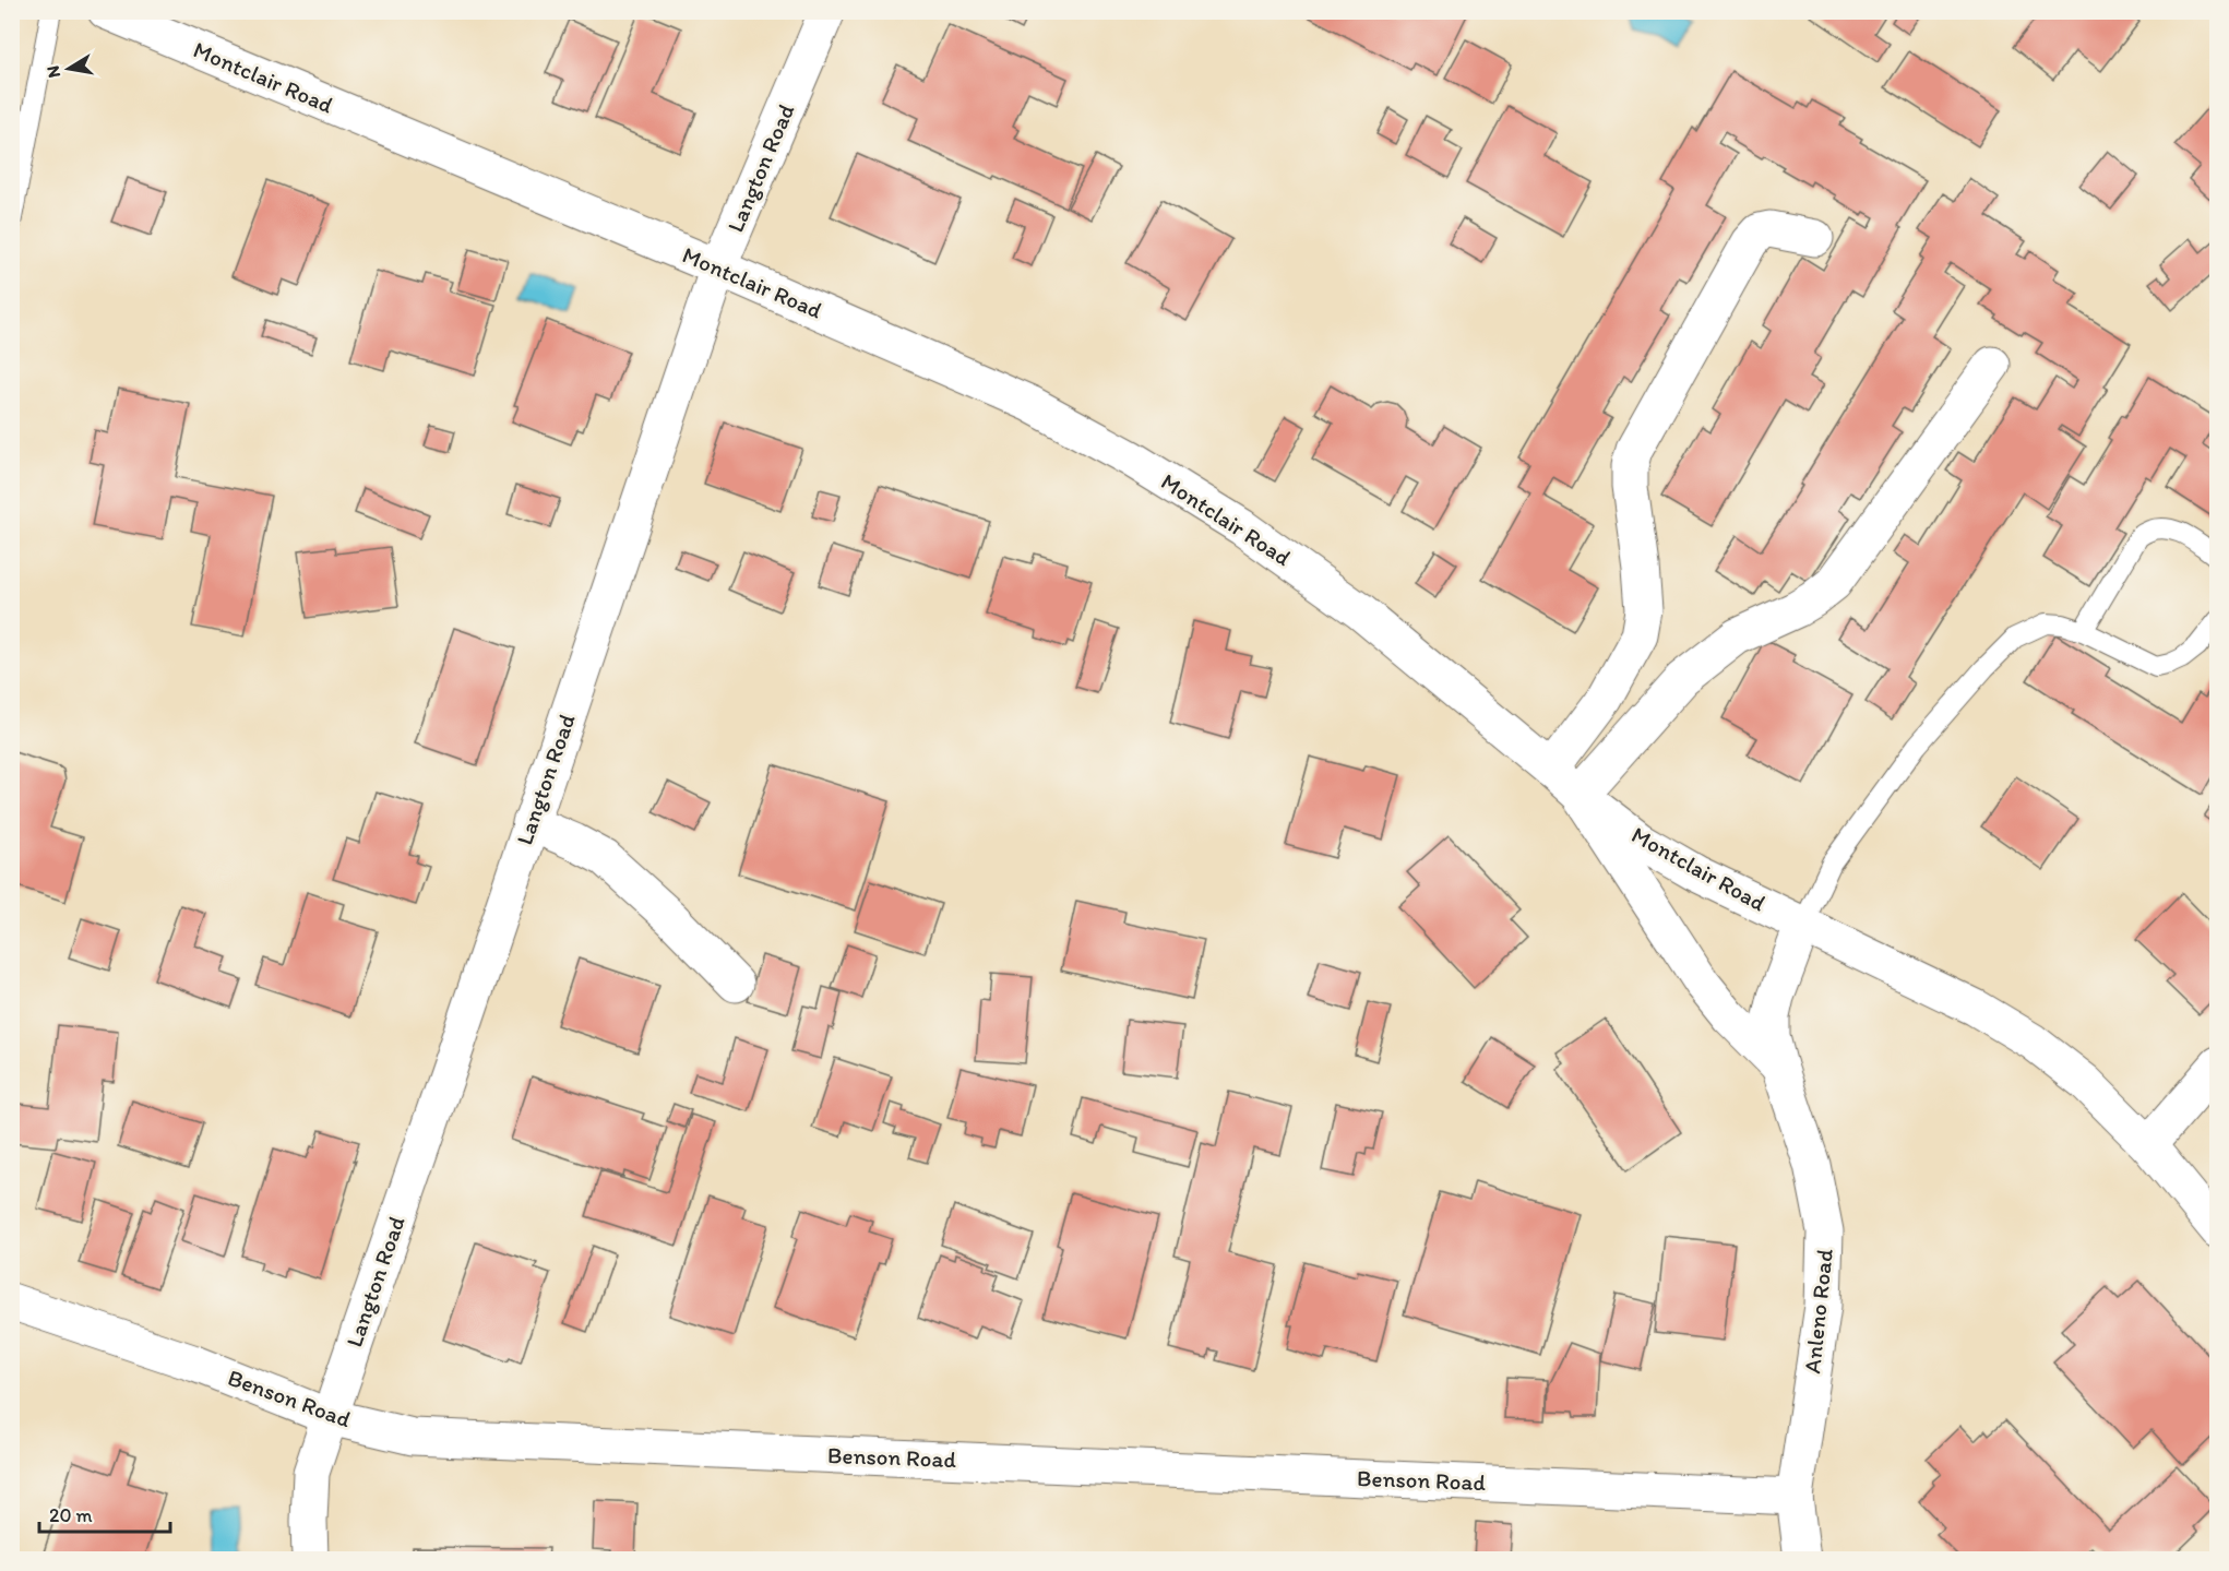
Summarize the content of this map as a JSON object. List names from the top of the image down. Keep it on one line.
{"streets":{"street":["Montclair Road","Langton Road","Anleno Road","Benson Road"]},"crossings":[["Montclair Road","Langton Road"],["Montclair Road","Anleno Road"],["Langton Road","Benson Road"],["Anleno Road","Benson Road"]],"scale_bar":"20 m","north":"left"}
